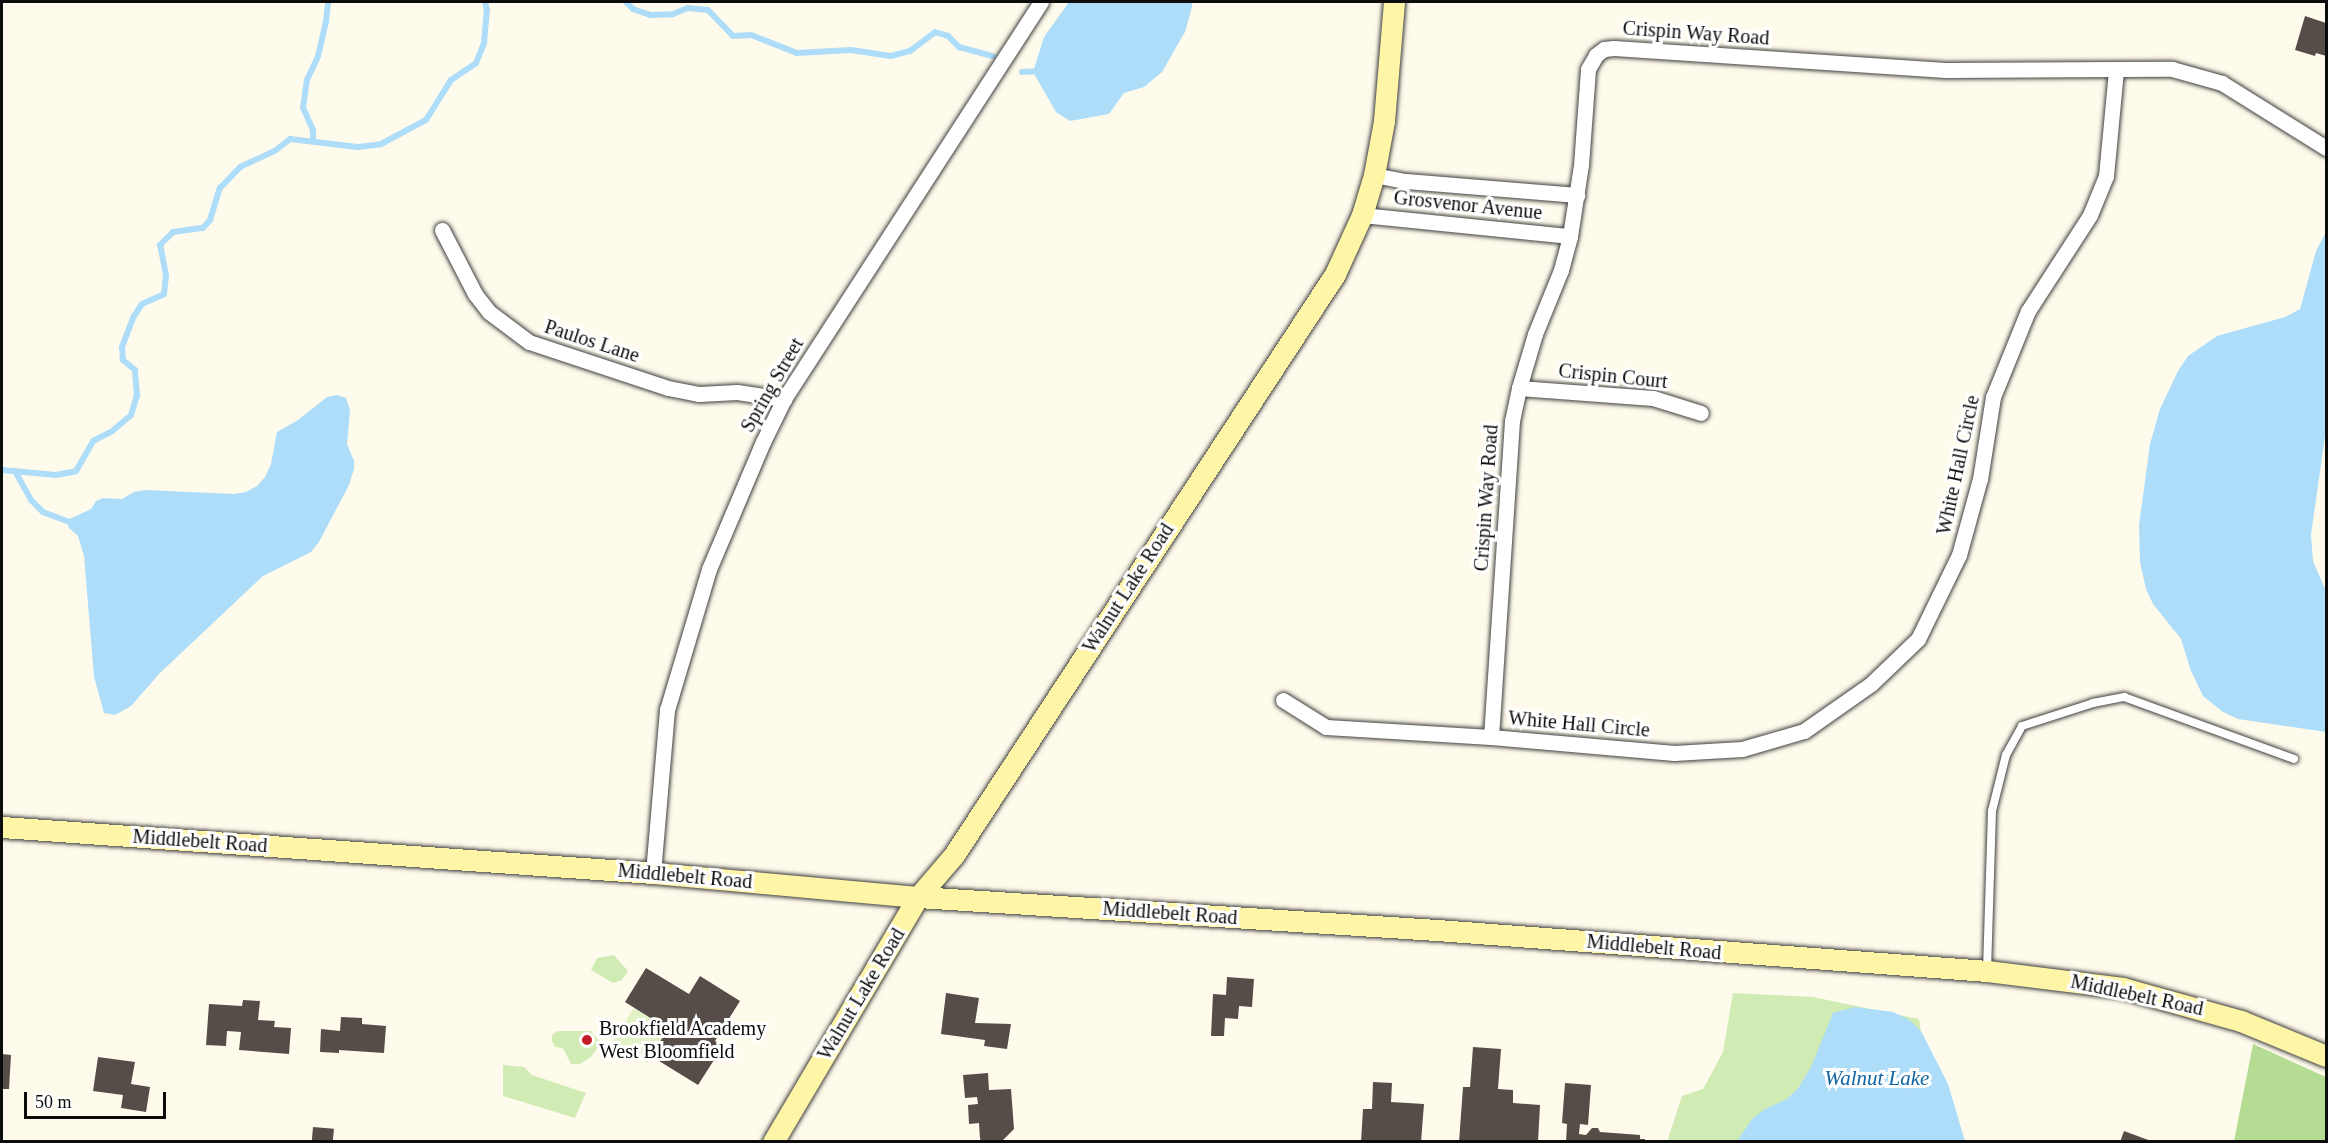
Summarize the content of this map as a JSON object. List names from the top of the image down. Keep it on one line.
{"streets":{"street":["Crispin Way Road","Grosvenor Avenue","Paulos Lane","Crispin Court","Spring Street","White Hall Circle","Walnut Lake Road","Middlebelt Road"]},"crossings":[["Crispin Way Road","Grosvenor Avenue"],["Crispin Way Road","Crispin Court"],["Crispin Way Road","White Hall Circle"],["Grosvenor Avenue","Walnut Lake Road"],["Paulos Lane","Spring Street"],["Spring Street","Middlebelt Road"],["Walnut Lake Road","Middlebelt Road"]],"water":["Walnut Lake"],"places":["Brookfield Academy West Bloomfield"],"scale_bar":"50 m"}
